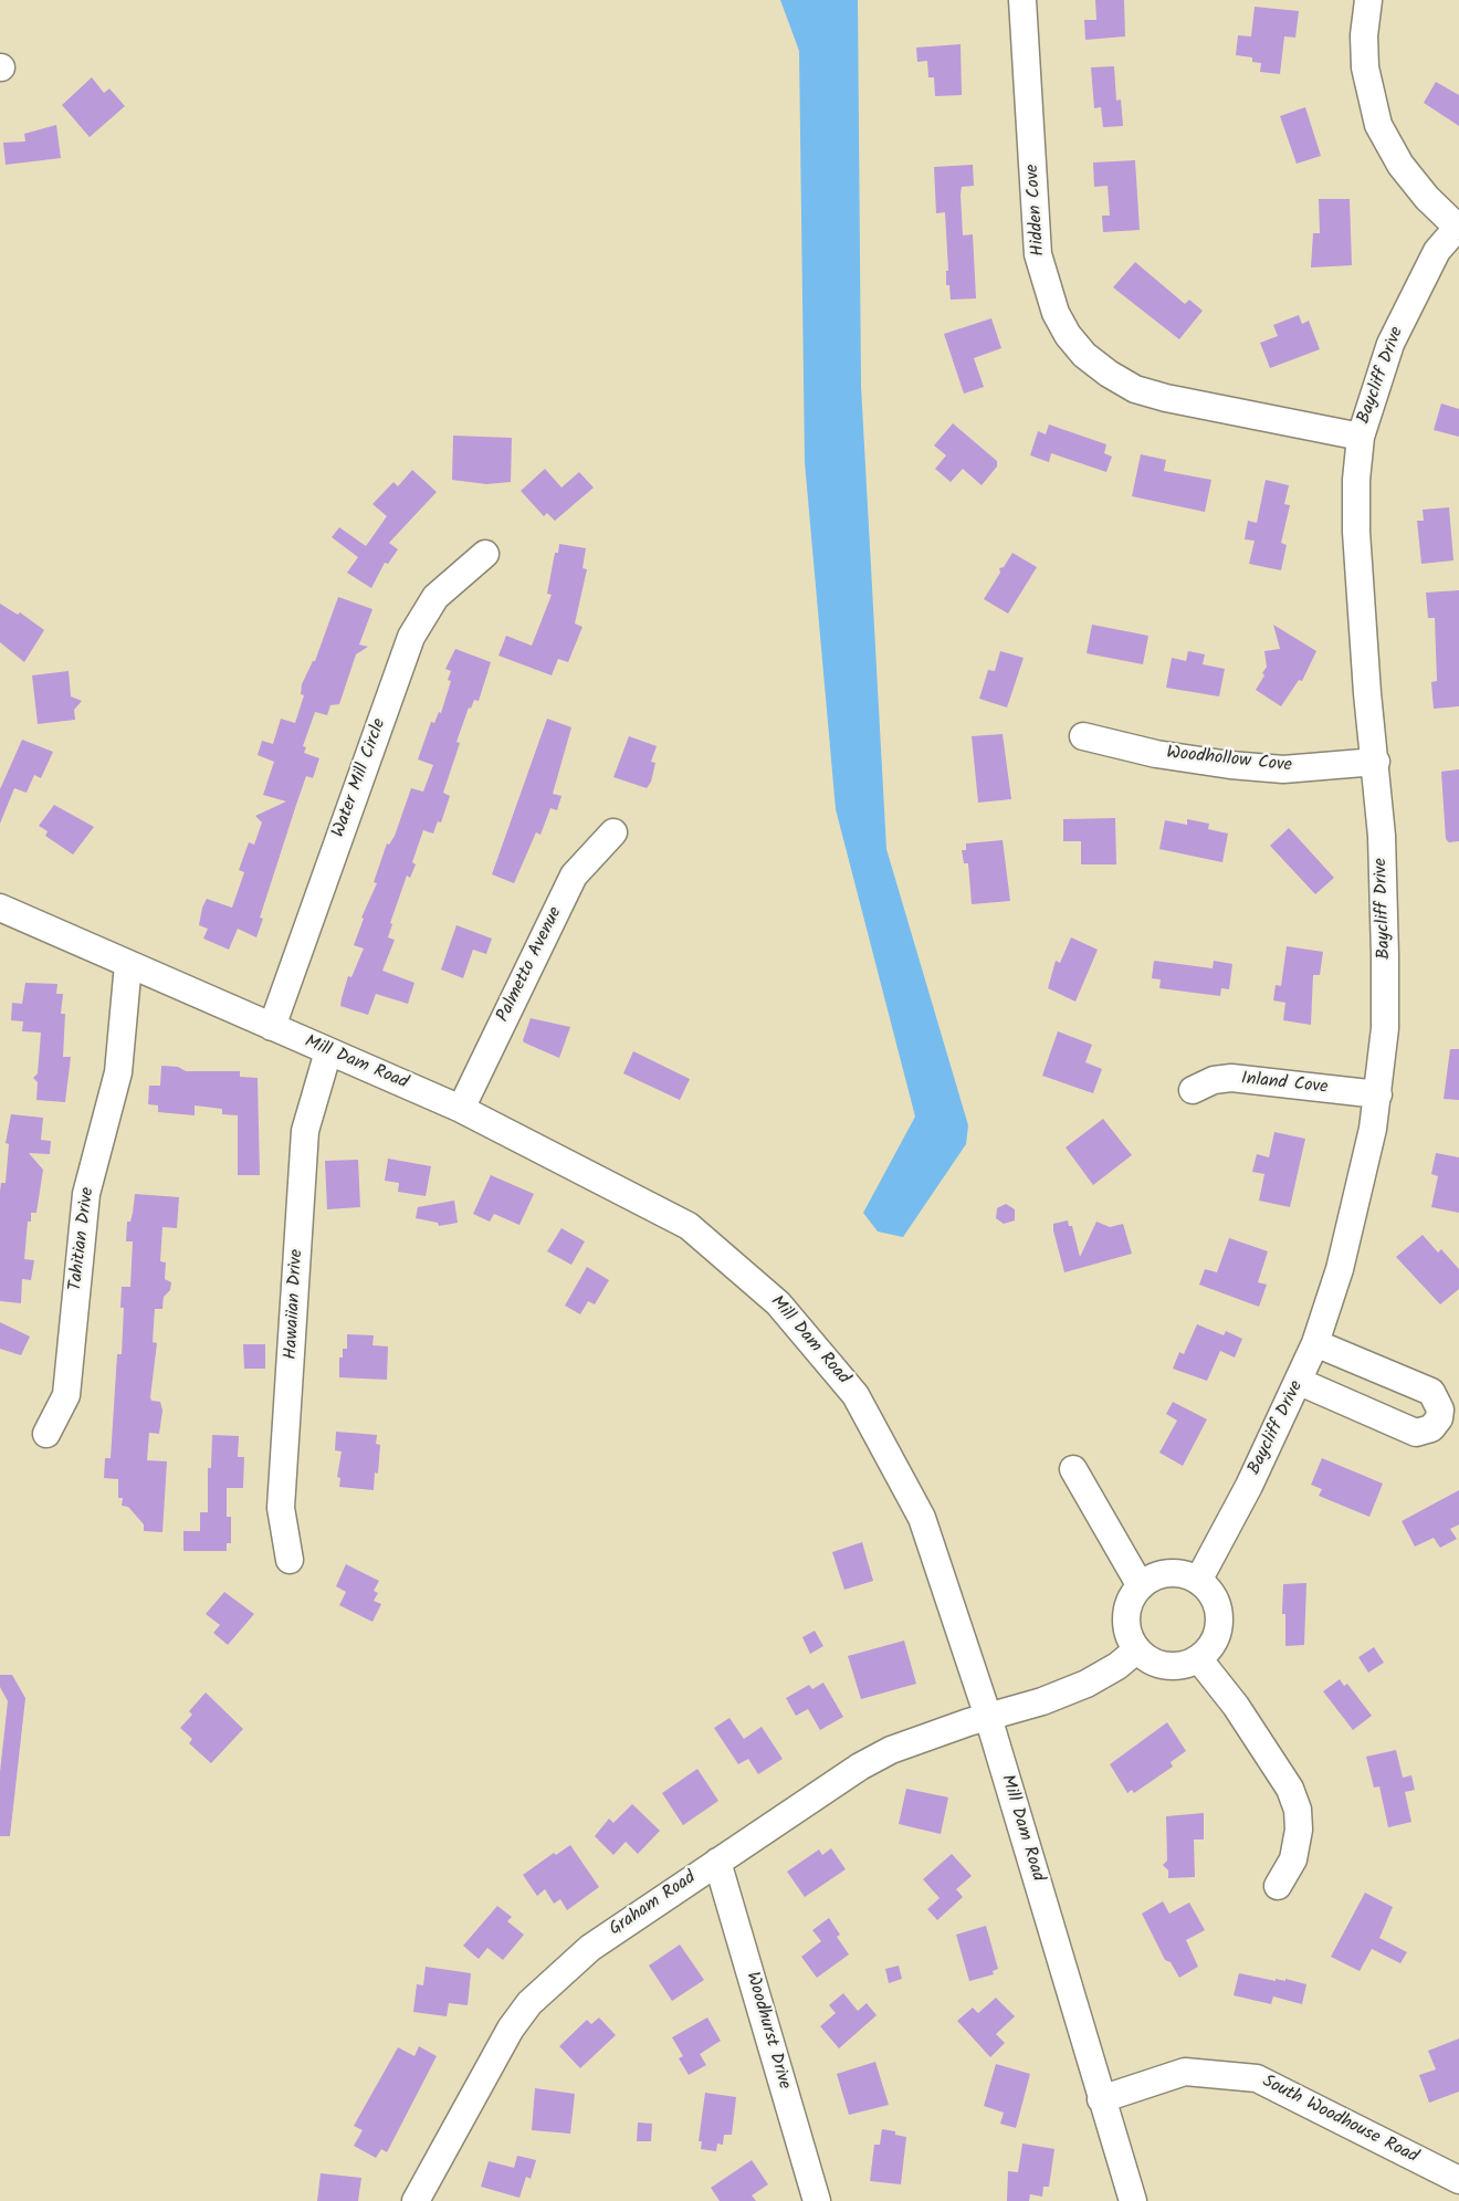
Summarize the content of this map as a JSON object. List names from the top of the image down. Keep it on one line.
{"streets":{"street":["Hidden Cove","Baycliff Drive","Woodhollow Cove","Water Mill Circle","Palmetto Avenue","Mill Dam Road","Inland Cove","Tahitian Drive","Hawaiian Drive","Graham Road","Woodhurst Drive","South Woodhouse Road"]},"crossings":[["Hidden Cove","Baycliff Drive"],["Baycliff Drive","Woodhollow Cove"],["Baycliff Drive","Inland Cove"],["Water Mill Circle","Mill Dam Road"],["Palmetto Avenue","Mill Dam Road"],["Mill Dam Road","Tahitian Drive"],["Mill Dam Road","Hawaiian Drive"],["Mill Dam Road","Graham Road"],["Mill Dam Road","South Woodhouse Road"],["Graham Road","Woodhurst Drive"]]}
